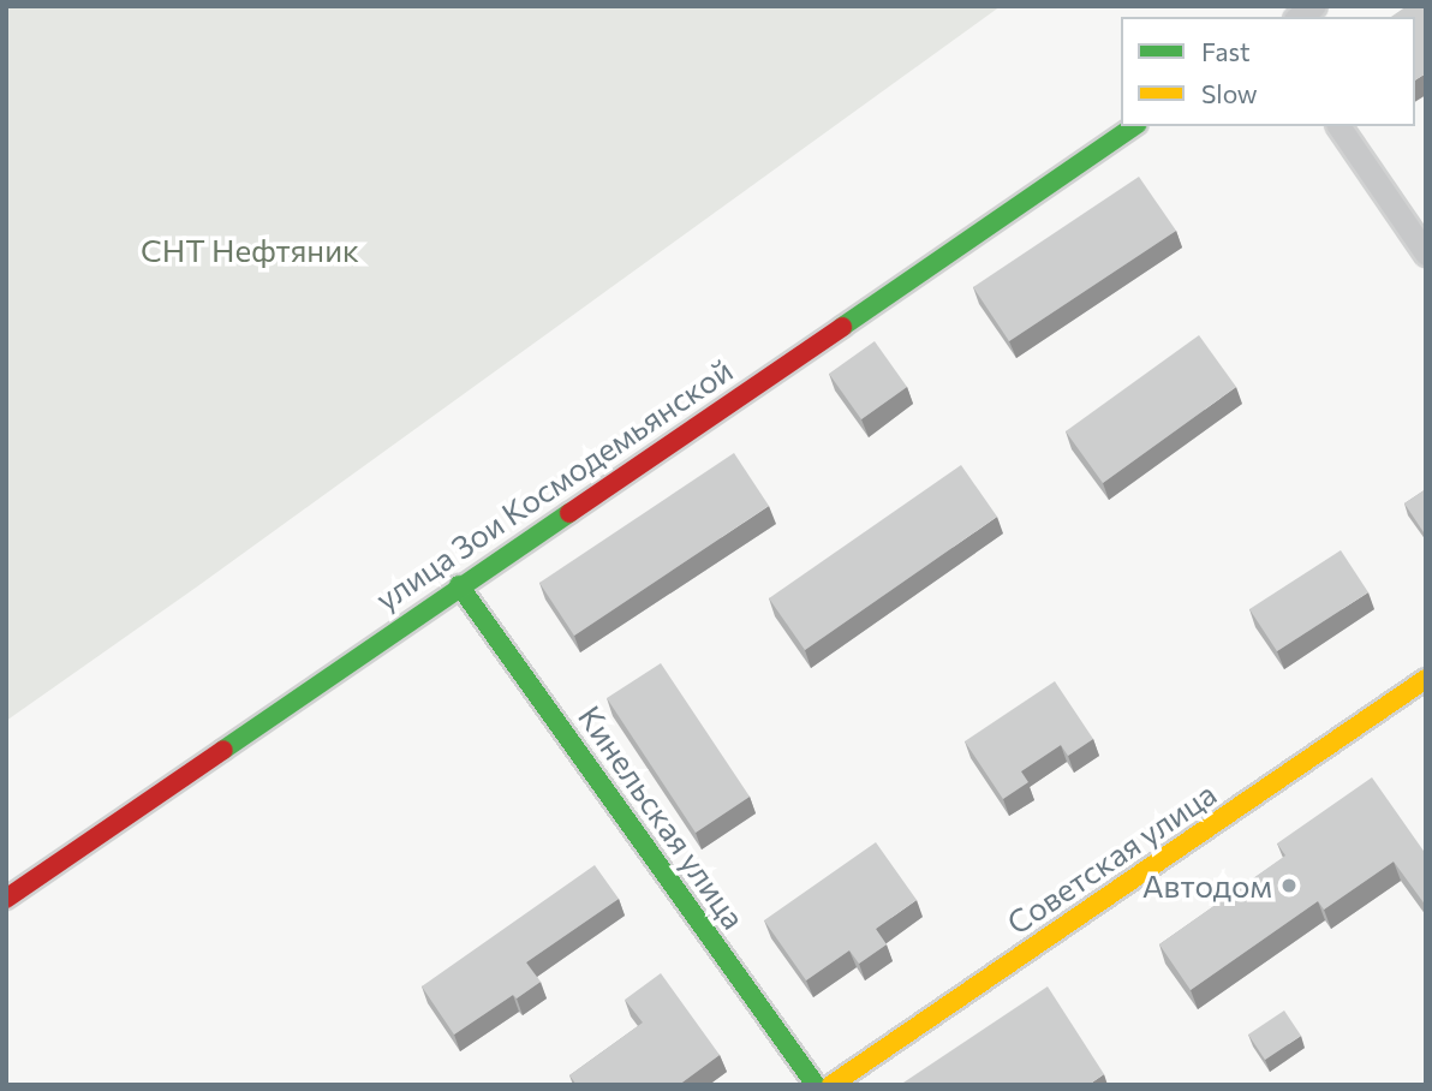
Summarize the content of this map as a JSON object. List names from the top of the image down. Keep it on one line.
{"streets":{"street":["улица Зои Космодемьянской","Кинельская улица","Советская улица"]},"crossings":[["улица Зои Космодемьянской","Кинельская улица"]],"parks":["СНТ Нефтяник"],"places":["Автодом"],"legend":["Fast","Slow"]}
